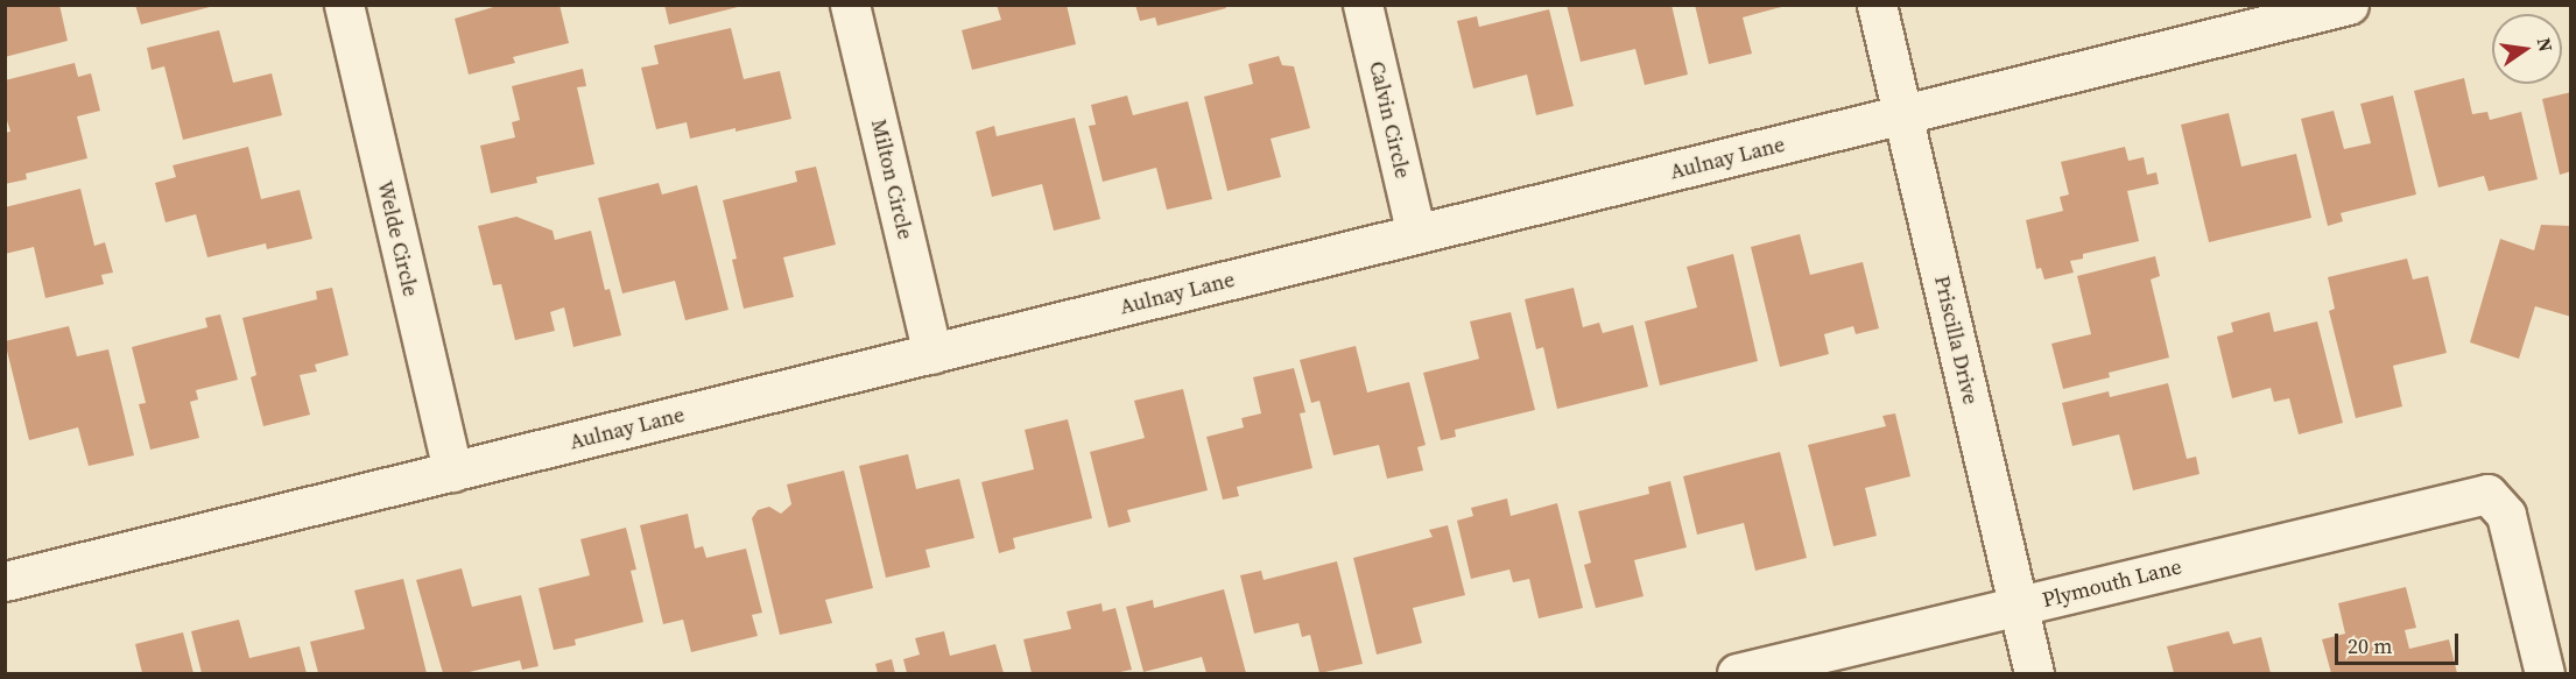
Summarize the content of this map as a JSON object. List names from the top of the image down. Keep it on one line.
{"streets":{"street":["Calvin Circle","Aulnay Lane","Milton Circle","Welde Circle","Priscilla Drive","Plymouth Lane"]},"crossings":[["Calvin Circle","Aulnay Lane"],["Aulnay Lane","Milton Circle"],["Aulnay Lane","Welde Circle"],["Aulnay Lane","Priscilla Drive"],["Priscilla Drive","Plymouth Lane"]],"scale_bar":"20 m","north":"right"}
